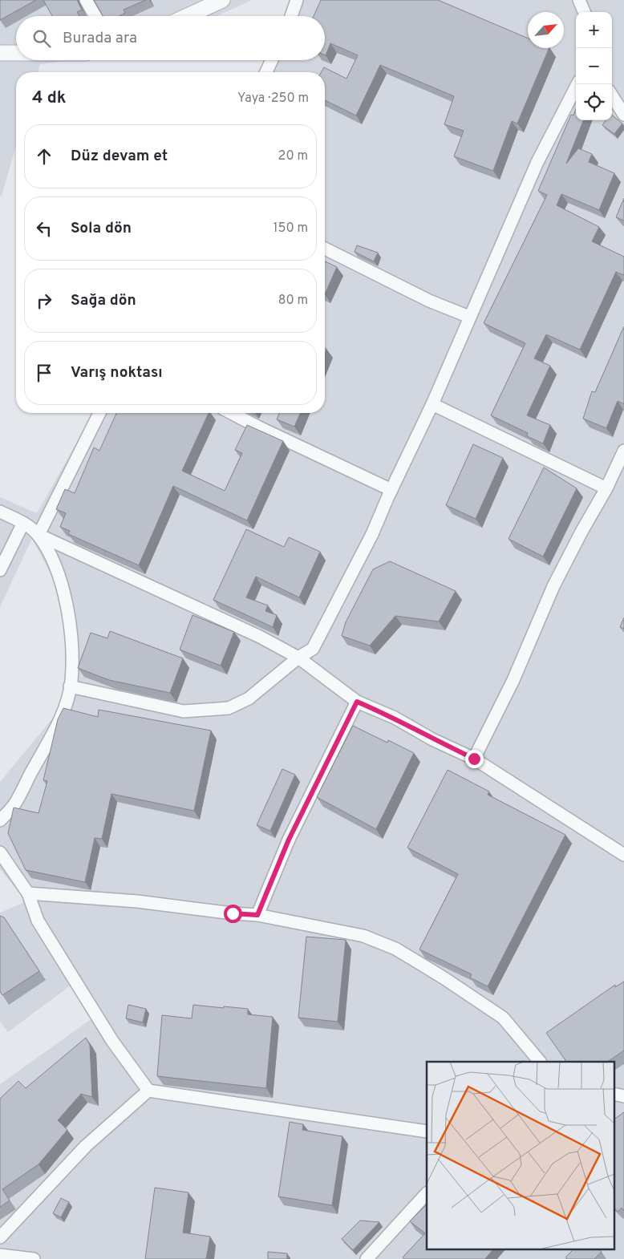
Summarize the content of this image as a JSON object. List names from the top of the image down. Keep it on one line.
{"north":"top right","page":{"map_buttons":["+","−"],"search":"Burada ara","heading":["4 dk","Yaya · 250 m"],"list":[["Düz devam et","20 m"],["Sola dön","150 m"],["Sağa dön","80 m"],"Varış noktası"]}}
